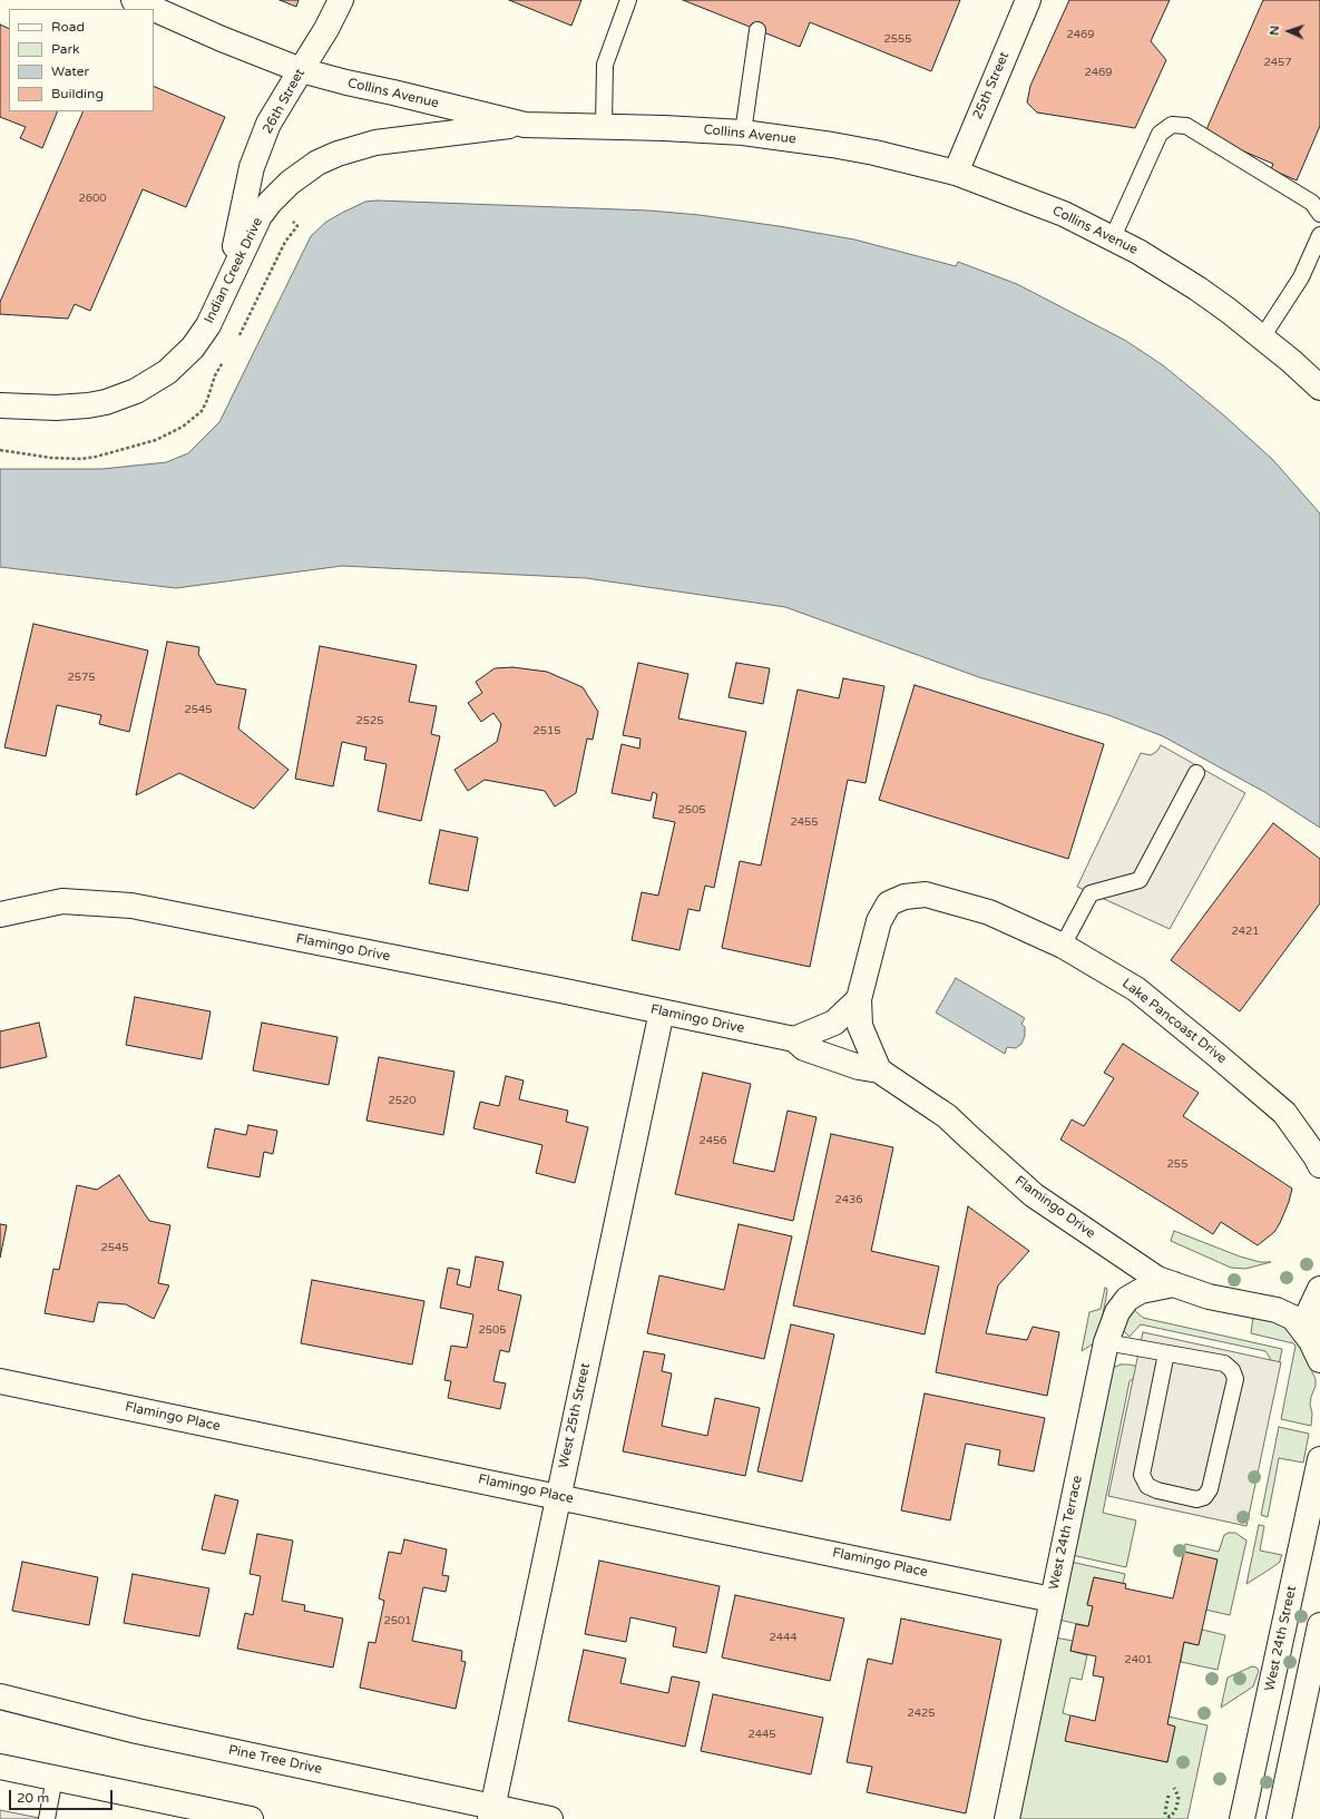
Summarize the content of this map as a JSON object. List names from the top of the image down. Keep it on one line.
{"streets":{"street":["25th Street","Collins Avenue","26th Street","Indian Creek Drive","Flamingo Drive","Lake Pancoast Drive","West 25th Street","Flamingo Place","West 24th Terrace","West 24th Street","Pine Tree Drive"]},"crossings":[["25th Street","Collins Avenue"],["Collins Avenue","26th Street"],["Collins Avenue","Indian Creek Drive"],["26th Street","Indian Creek Drive"],["Flamingo Drive","Lake Pancoast Drive"],["Flamingo Drive","West 25th Street"],["Flamingo Drive","West 24th Terrace"],["West 25th Street","Flamingo Place"],["West 25th Street","Pine Tree Drive"],["Flamingo Place","West 24th Terrace"]],"house_numbers":["2469","2555","2457","2469","2600","2575","2545","2525","2515","2505","2455","2421","2520","2456","255","2436","2545","2505","2501","2444","2401","2425","2445"],"legend":["Road","Park","Water","Building"],"scale_bar":"20 m","north":"left"}
